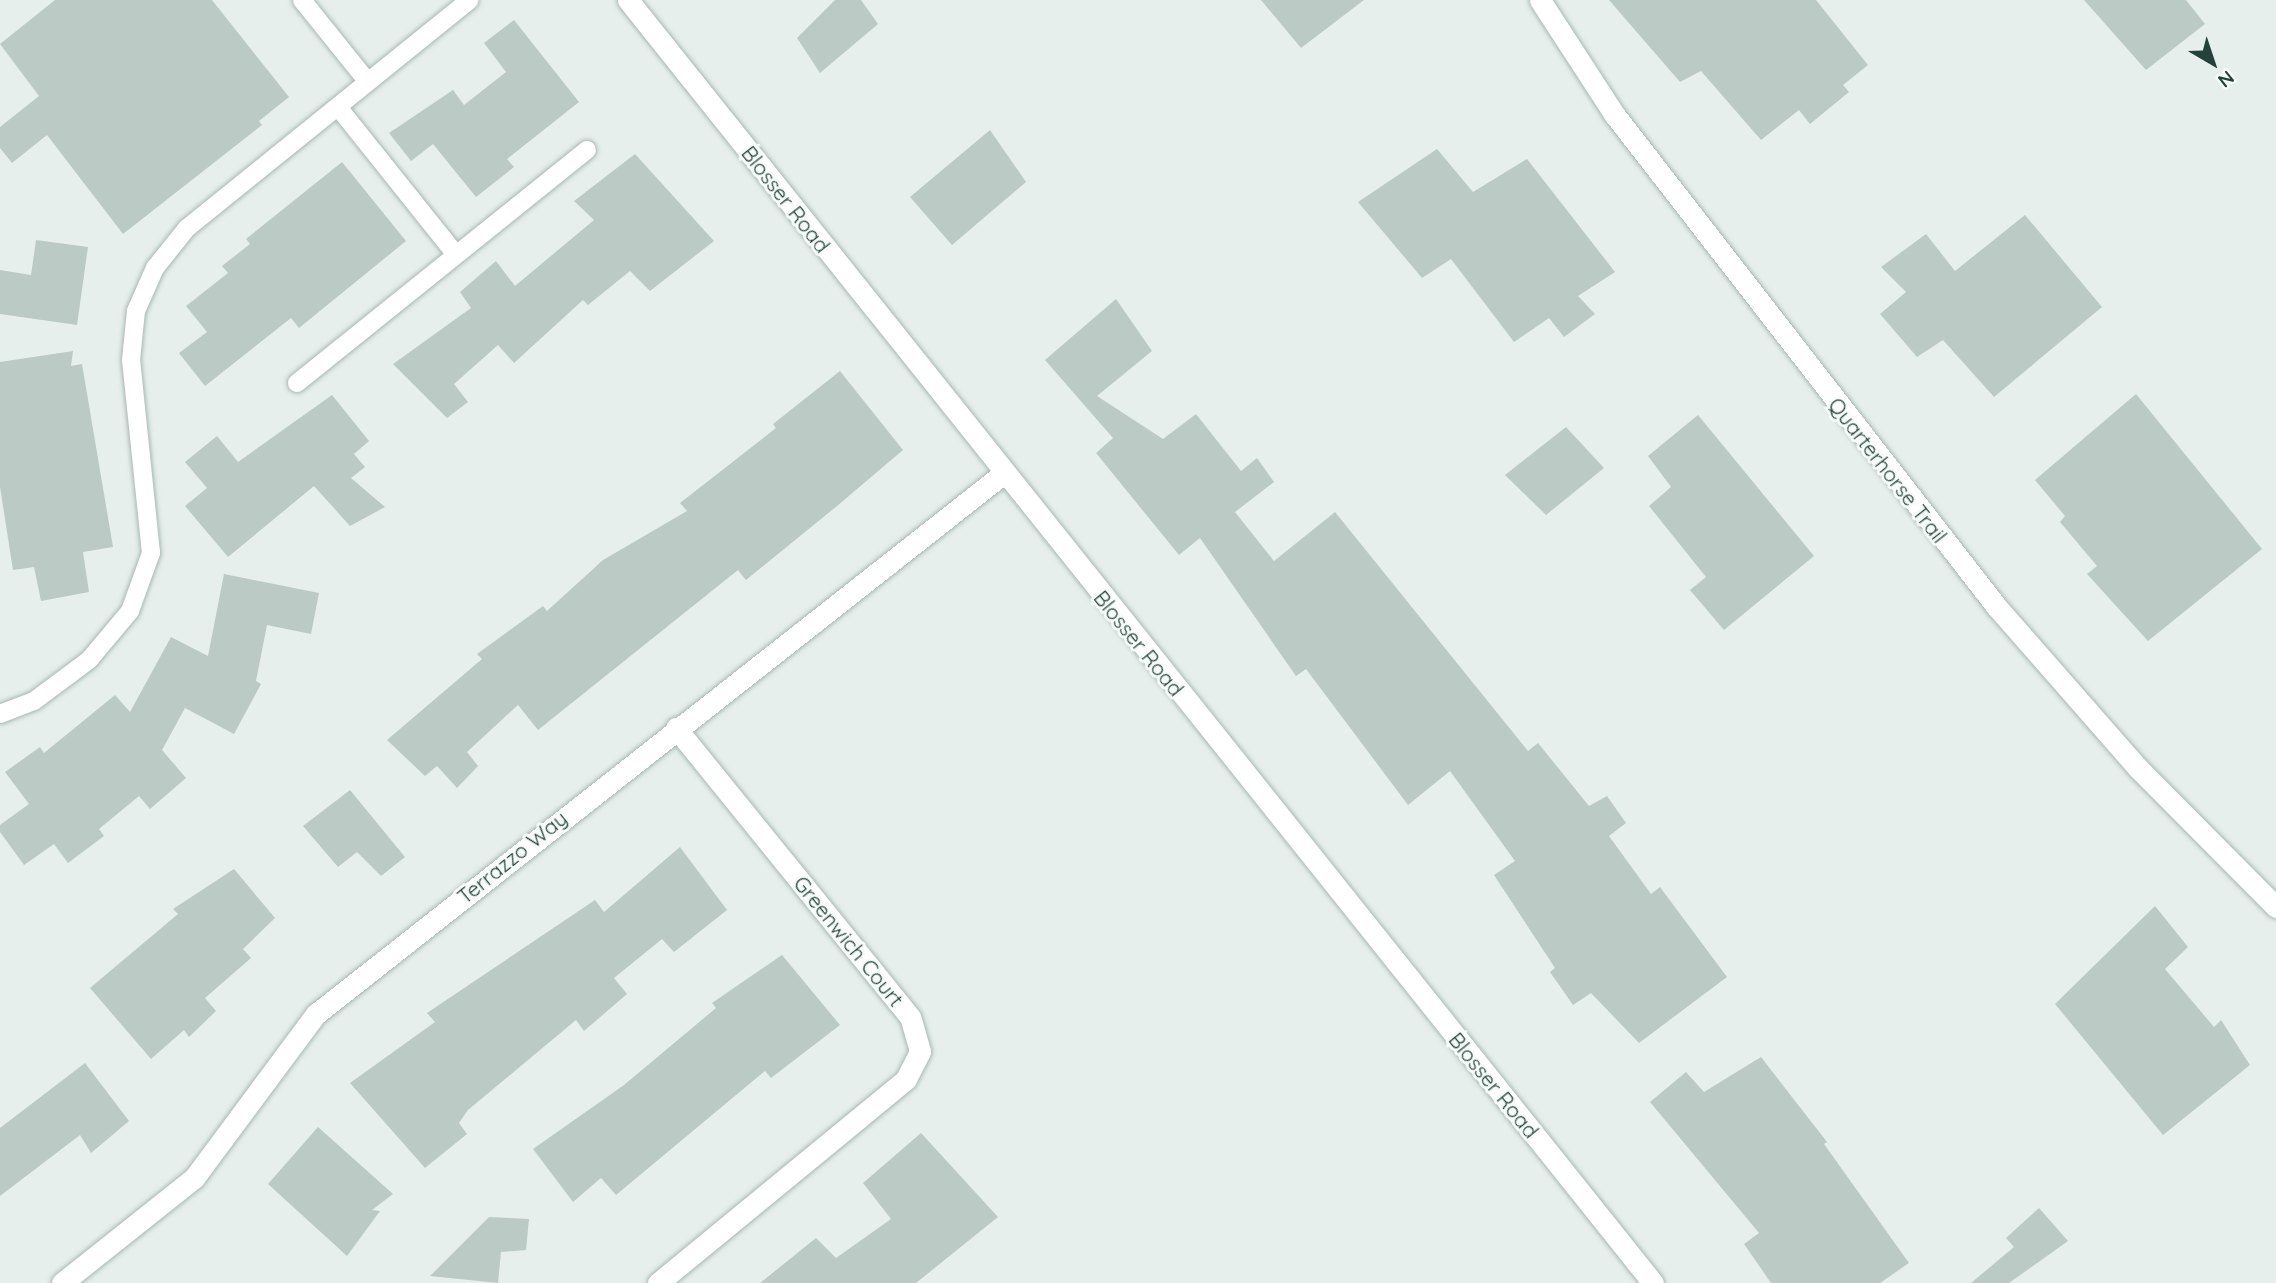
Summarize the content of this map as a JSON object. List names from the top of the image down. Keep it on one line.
{"streets":{"street":["Blosser Road","Quarterhorse Trail","Terrazzo Way","Greenwich Court"]},"crossings":[["Blosser Road","Terrazzo Way"],["Terrazzo Way","Greenwich Court"]],"north":"bottom right"}
